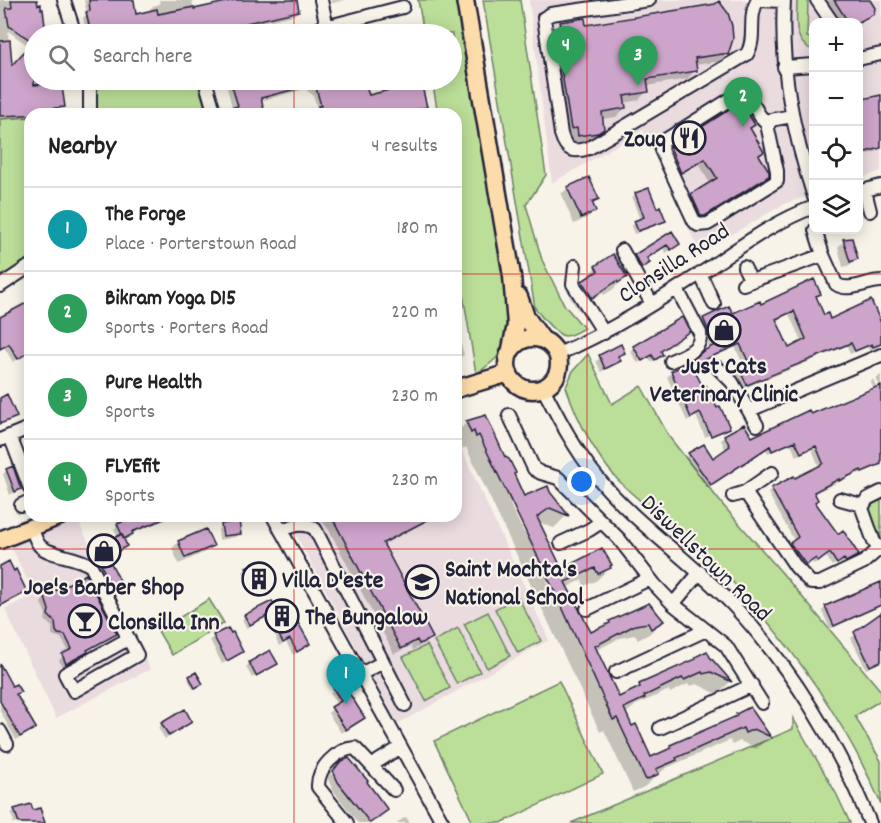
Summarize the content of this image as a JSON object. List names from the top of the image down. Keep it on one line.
{"streets":{"street":["Clonsilla Road","Diswellstown Road"]},"crossings":[["Clonsilla Road","Diswellstown Road"]],"places":{"restaurant":["Zouq"],"shop":["Just Cats Veterinary Clinic","Joe's Barber Shop"],"building":["Villa D'este","The Bungalow"],"school or university":["Saint Mochta's National School"],"bar":["Clonsilla Inn"]},"page":{"map_buttons":["+","−"],"search":"Search here","pins":["4","3","2","1"],"heading":["Nearby","4 results"],"list":[{"mark":"1","name":"The Forge","note":"Place · Porterstown Road","value":"180 m"},{"mark":"2","name":"Bikram Yoga D15","note":"Sports · Porters Road","value":"220 m"},{"mark":"3","name":"Pure Health","note":"Sports","value":"230 m"},{"mark":"4","name":"FLYEfit","note":"Sports","value":"230 m"}]}}
